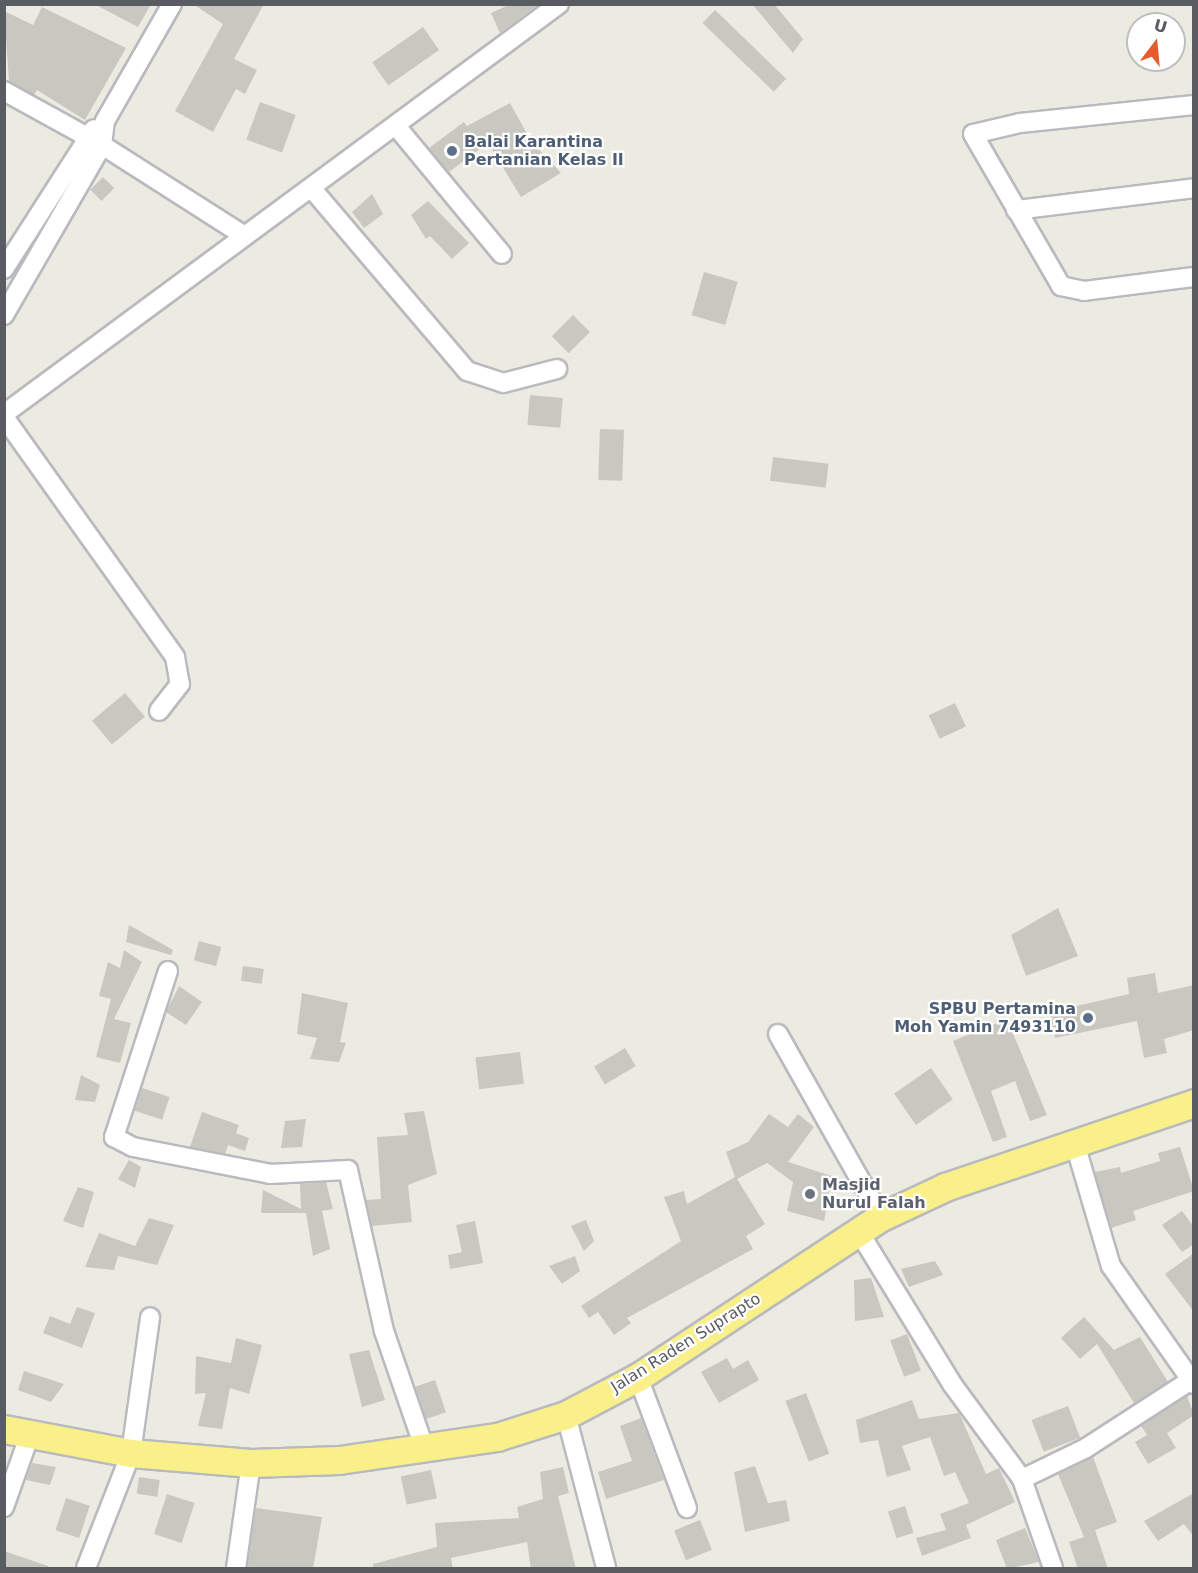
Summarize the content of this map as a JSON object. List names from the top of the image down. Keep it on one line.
{"streets":{"highway":["Jalan Raden Suprapto"]},"places":["Balai Karantina Pertanian Kelas II","SPBU Pertamina Moh Yamin 7493110","Masjid Nurul Falah"],"north":"top"}
